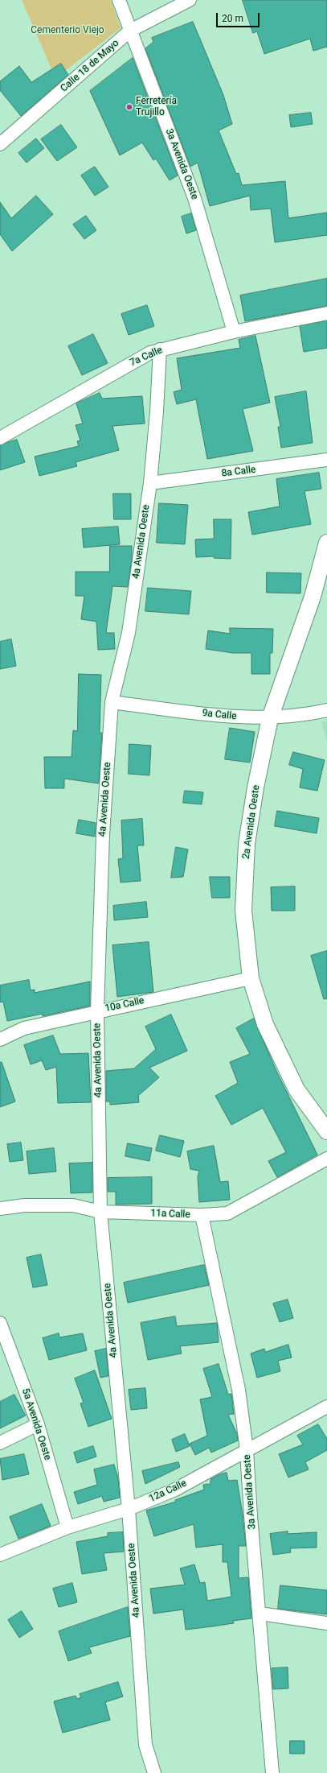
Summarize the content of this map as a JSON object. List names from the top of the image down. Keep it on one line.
{"streets":{"street":["Calle 18 de Mayo","3a Avenida Oeste","7a Calle","8a Calle","4a Avenida Oeste","9a Calle","2a Avenida Oeste","10a Calle","11a Calle","5a Avenida Oeste","12a Calle"]},"crossings":[["Calle 18 de Mayo","3a Avenida Oeste"],["3a Avenida Oeste","7a Calle"],["3a Avenida Oeste","11a Calle"],["3a Avenida Oeste","12a Calle"],["7a Calle","4a Avenida Oeste"],["8a Calle","4a Avenida Oeste"],["4a Avenida Oeste","9a Calle"],["4a Avenida Oeste","10a Calle"],["4a Avenida Oeste","11a Calle"],["4a Avenida Oeste","12a Calle"],["9a Calle","2a Avenida Oeste"],["2a Avenida Oeste","10a Calle"],["5a Avenida Oeste","12a Calle"]],"parks":["Cementerio Viejo"],"places":["Ferretería Trujillo"],"scale_bar":"20 m"}
